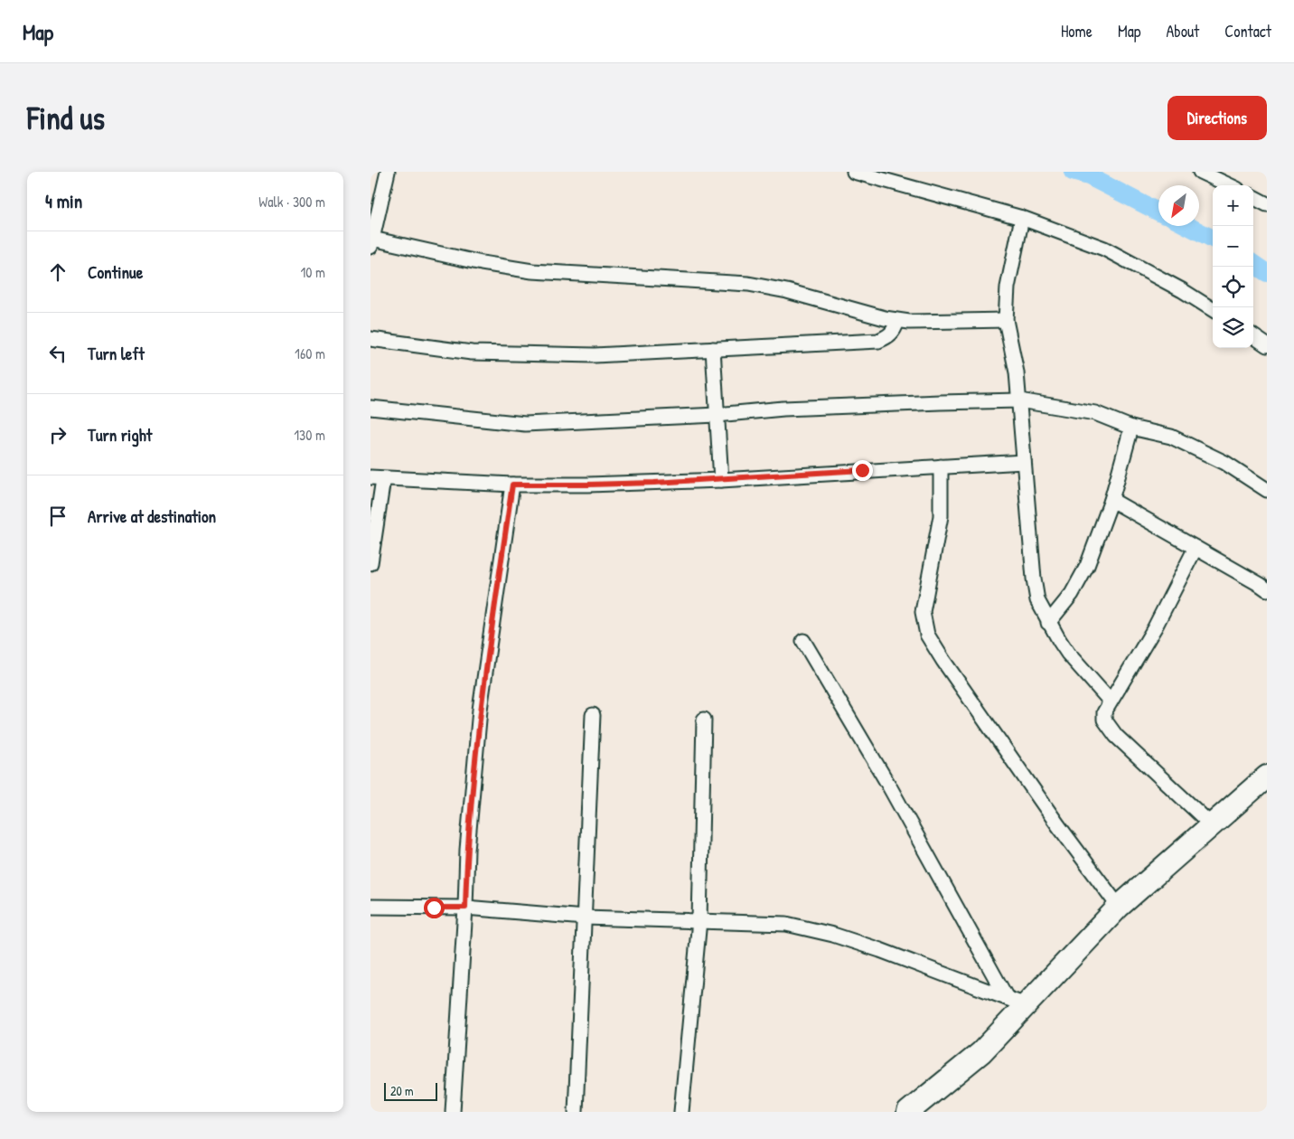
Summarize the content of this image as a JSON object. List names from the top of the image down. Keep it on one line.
{"scale_bar":"20 m","north":"bottom left","page":{"header":"Map","nav":["Home","Map","About","Contact"],"buttons":"Directions","title":"Find us","heading":["4 min","Walk · 300 m"],"map_buttons":["+","−"],"list":[["Continue","10 m"],["Turn left","160 m"],["Turn right","130 m"],"Arrive at destination"],"scale":"20 m"}}
